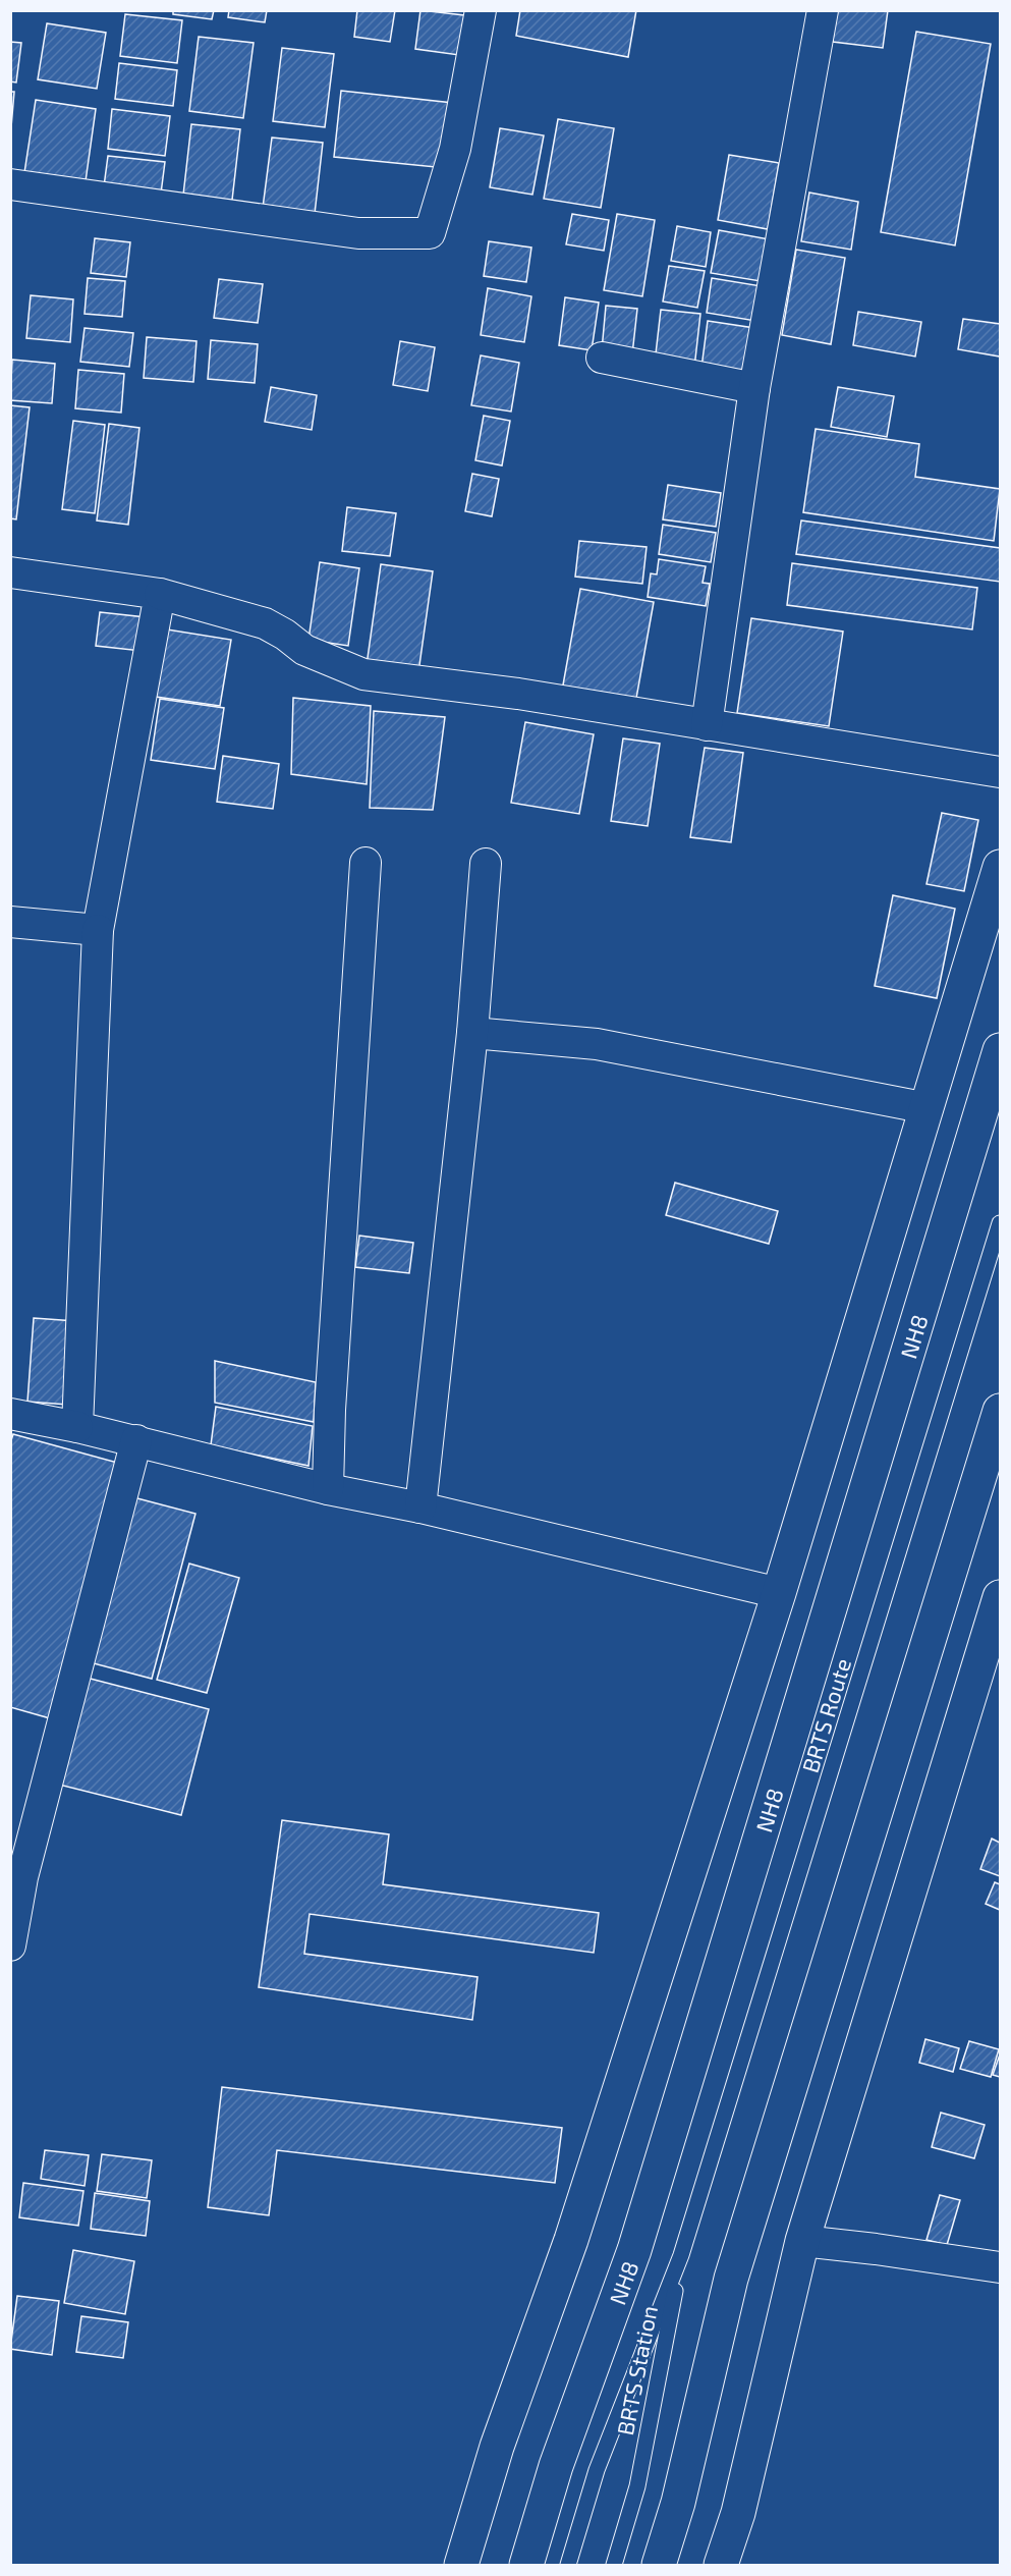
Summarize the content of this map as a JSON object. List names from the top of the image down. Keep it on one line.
{"streets":{"street":["NH8"],"lane":["BRTS Route","BRTS Station"]},"crossings":[["BRTS Route","BRTS Station"]]}
